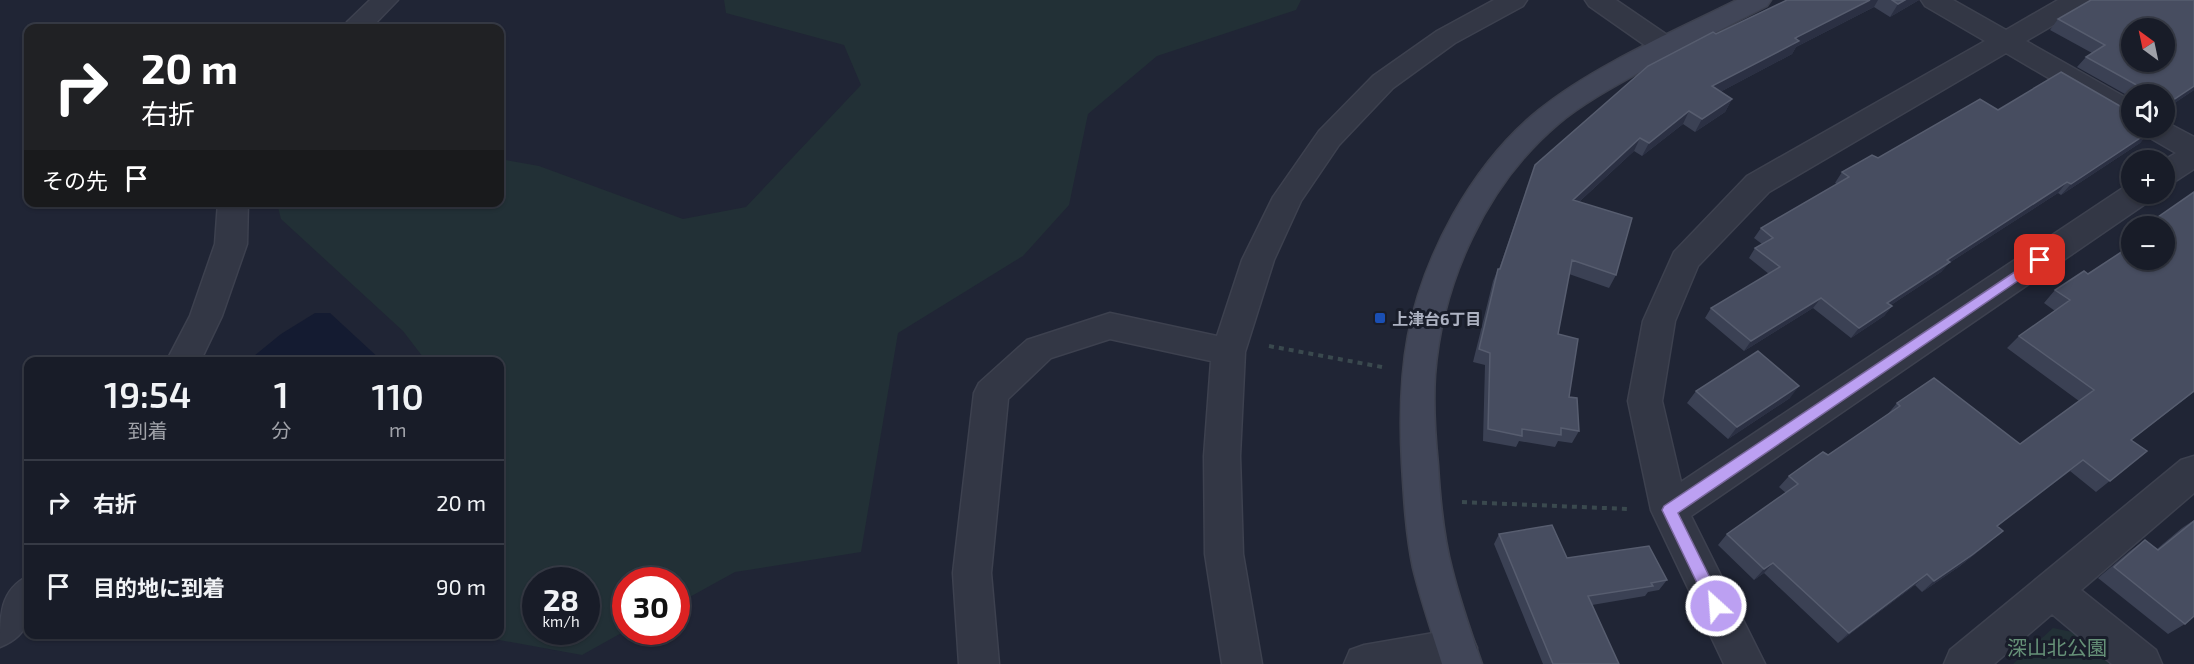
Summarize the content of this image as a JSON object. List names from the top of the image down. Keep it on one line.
{"parks":["深山北公園"],"places":{"transit":["上津台6丁目"]},"north":"top left","page":{"map_buttons":["+","−"],"turn":["20 m","右折"],"then":"その先","eta":["19:54","到着","1","分","110","m"],"list":[{"name":"右折","value":"20 m"},{"name":"目的地に到着","value":"90 m"}],"speed":"28 km/h","limit":"30"}}
